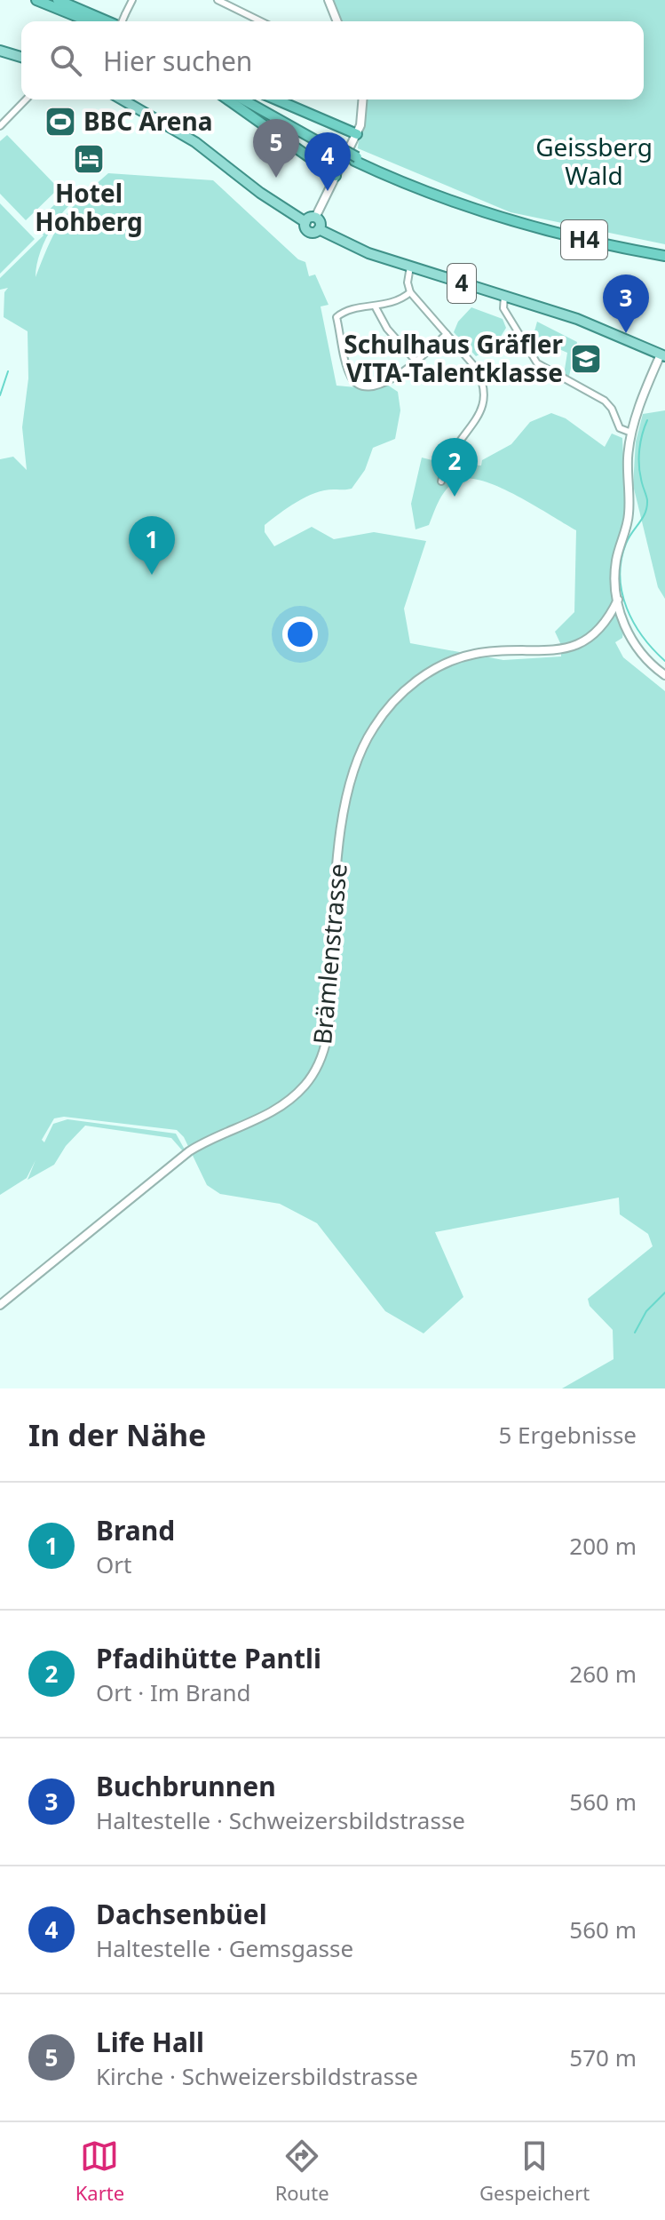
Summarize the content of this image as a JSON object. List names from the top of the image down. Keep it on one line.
{"streets":{"highway":["H4"],"main road":["4"],"street":["Brämlenstrasse"]},"parks":["Geissberg Wald"],"places":{"sports":["BBC Arena"],"hotel":["Hotel Hohberg"],"school or university":["Schulhaus Gräfler VITA-Talentklasse"]},"page":{"search":"Hier suchen","pins":["5","4","3","2","1"],"heading":["In der Nähe","5 Ergebnisse"],"list":[{"mark":"1","name":"Brand","note":"Ort","value":"200 m"},{"mark":"2","name":"Pfadihütte Pantli","note":"Ort · Im Brand","value":"260 m"},{"mark":"3","name":"Buchbrunnen","note":"Haltestelle · Schweizersbildstrasse","value":"560 m"},{"mark":"4","name":"Dachsenbüel","note":"Haltestelle · Gemsgasse","value":"560 m"},{"mark":"5","name":"Life Hall","note":"Kirche · Schweizersbildstrasse","value":"570 m"}],"nav":["Karte","Route","Gespeichert"]}}
